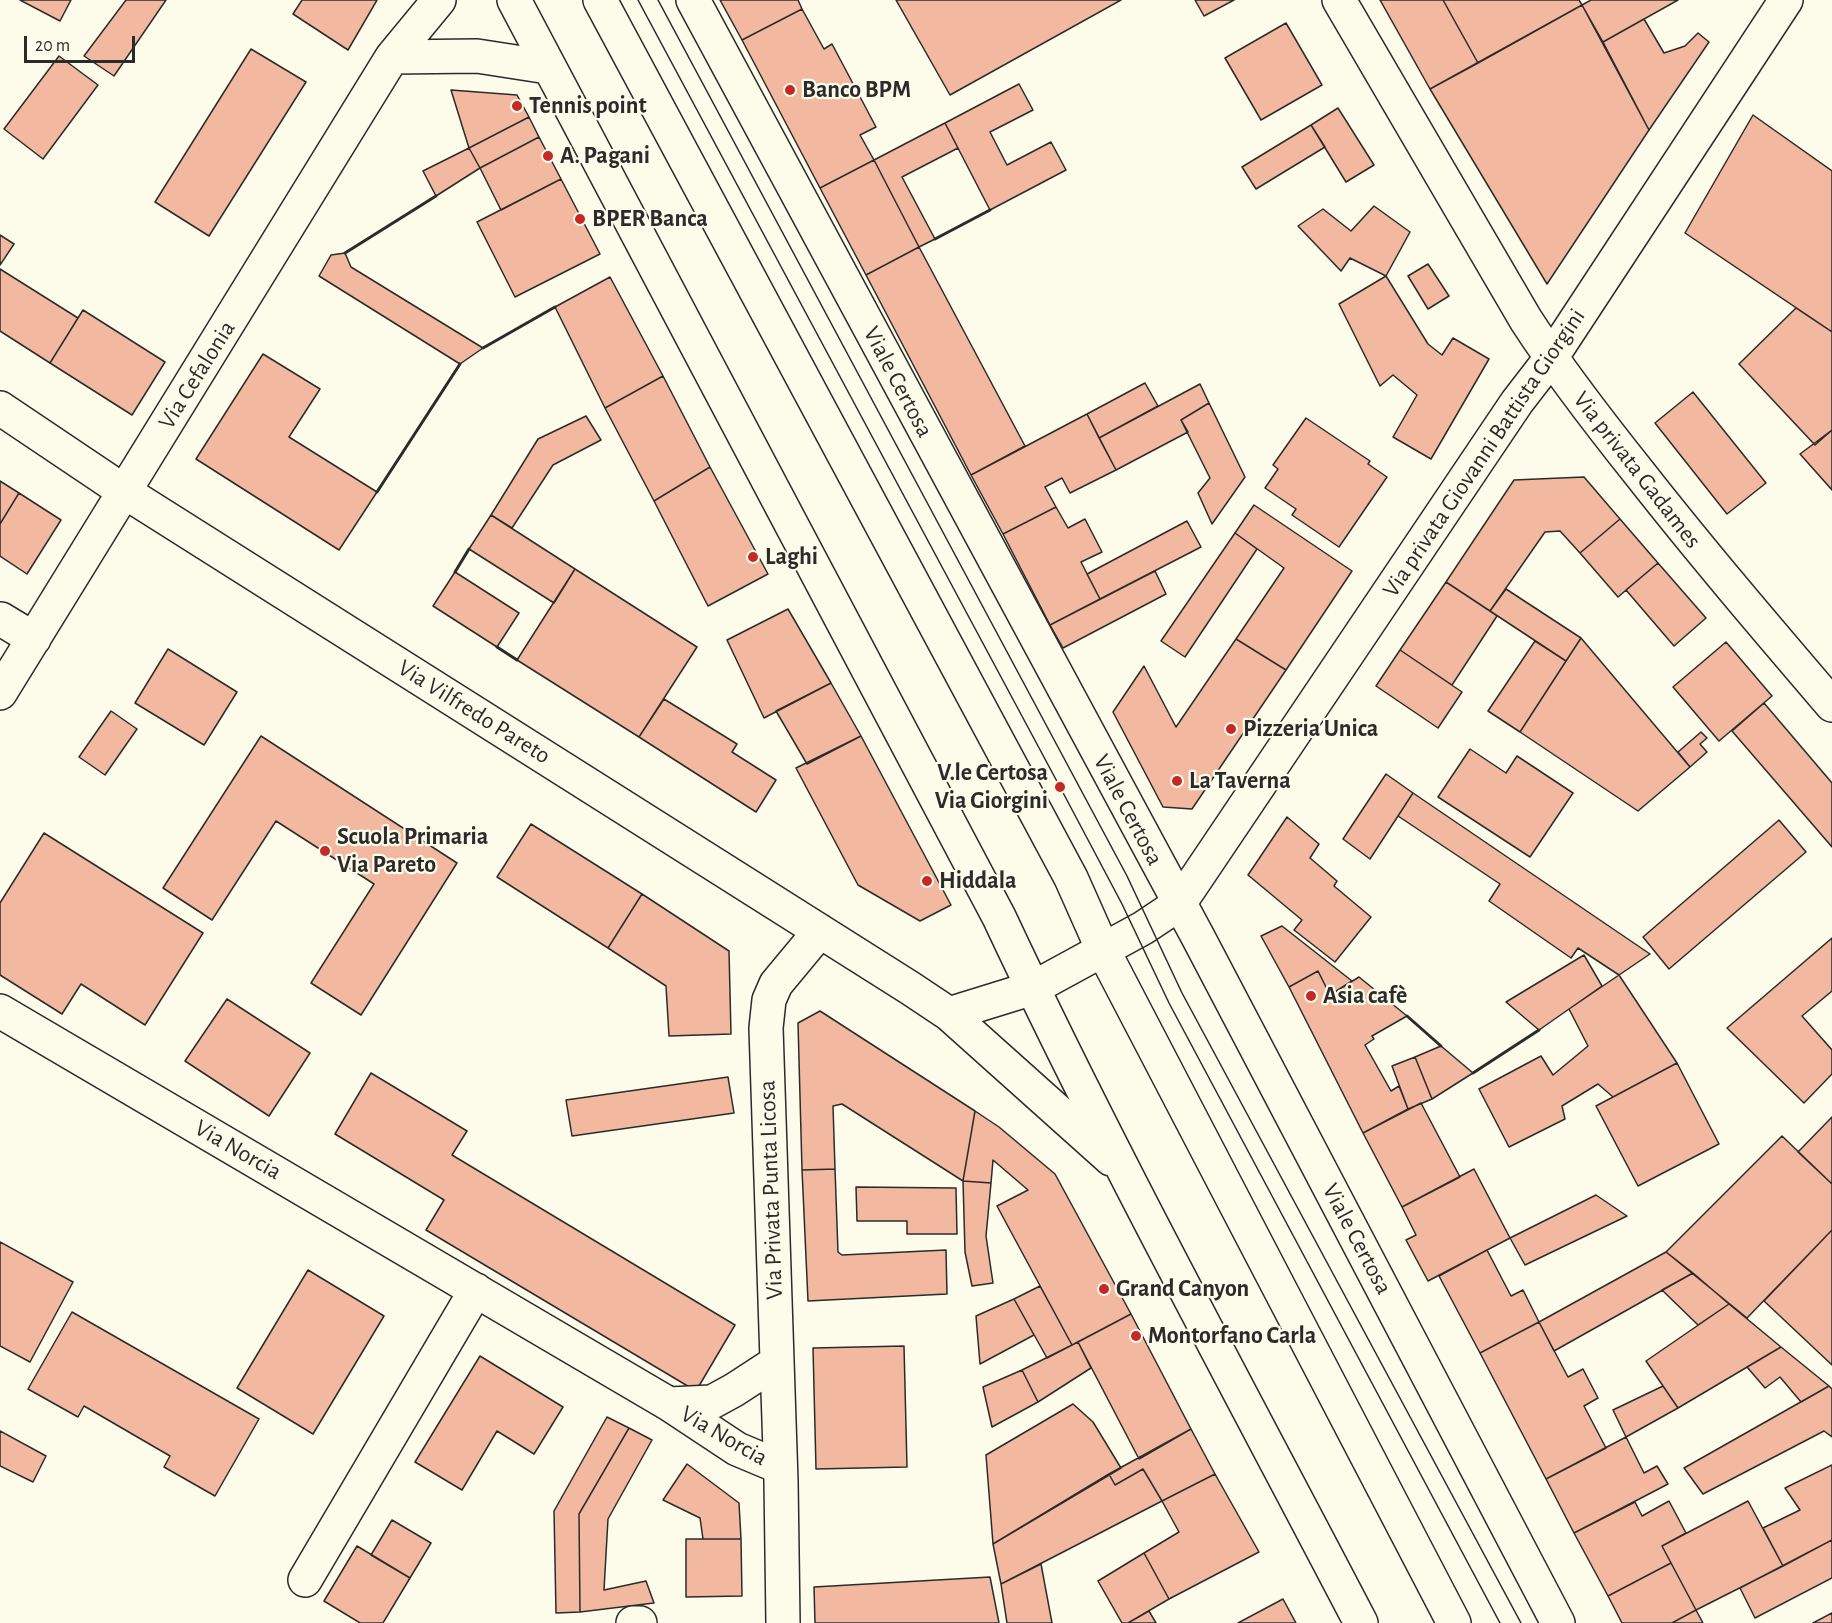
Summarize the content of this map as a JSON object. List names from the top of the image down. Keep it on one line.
{"streets":{"street":["Via Cefalonia","Viale Certosa","Via privata Giovanni Battista Giorgini","Via privata Gadames","Via Vilfredo Pareto","Via Norcia","Via Privata Punta Licosa"]},"crossings":[["Via Cefalonia","Via Vilfredo Pareto"],["Viale Certosa","Via privata Giovanni Battista Giorgini"],["Via privata Giovanni Battista Giorgini","Via privata Gadames"],["Via Vilfredo Pareto","Via Privata Punta Licosa"],["Via Norcia","Via Privata Punta Licosa"]],"places":["Banco BPM","Tennis point","A. Pagani","BPER Banca","Laghi","Pizzeria Unica","La Taverna","V.le Certosa Via Giorgini","Scuola Primaria Via Pareto","Hiddala","Asia cafè","Grand Canyon","Montorfano Carla"],"scale_bar":"20 m"}
